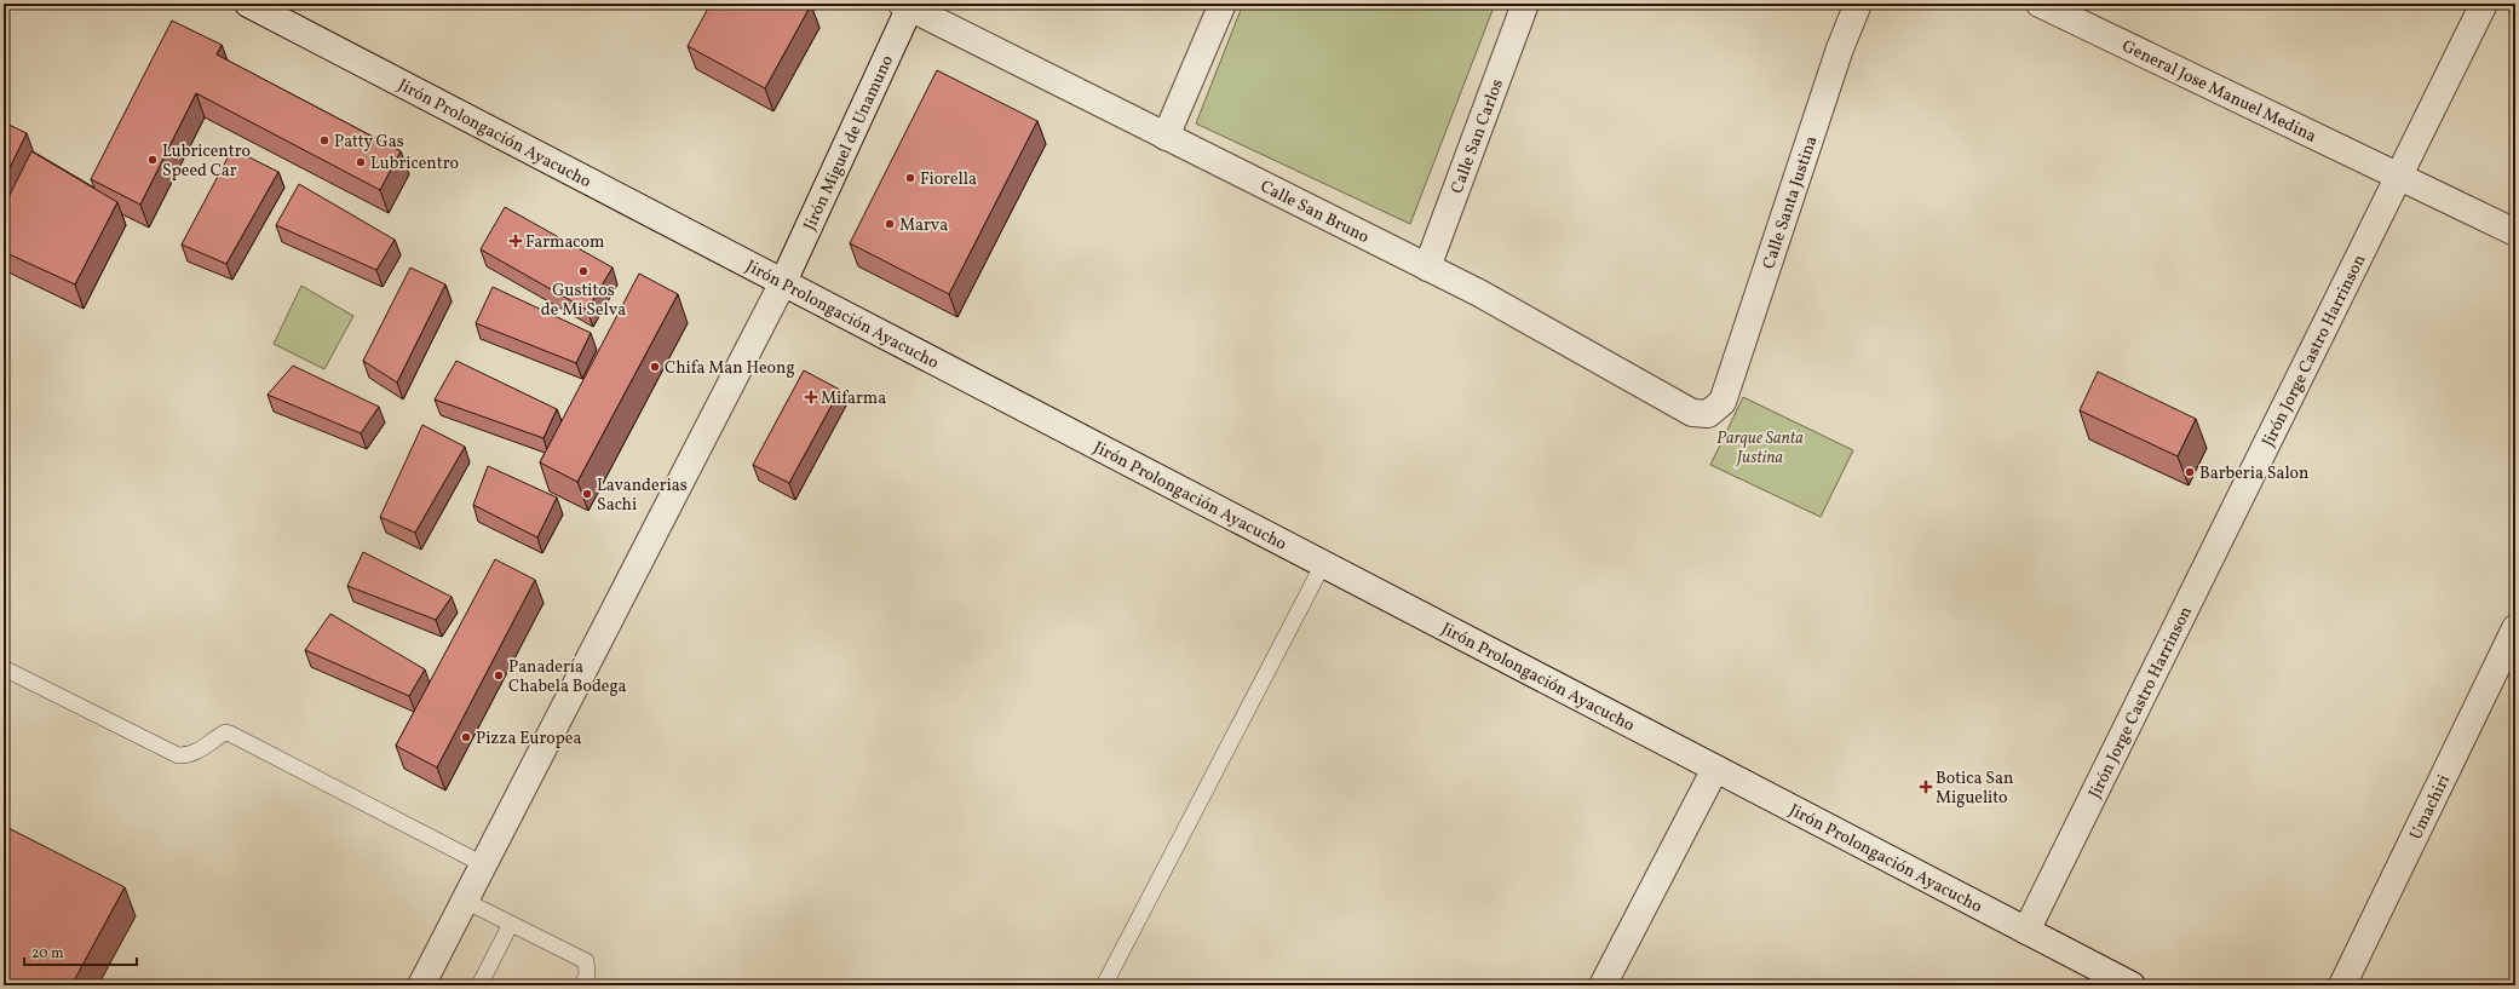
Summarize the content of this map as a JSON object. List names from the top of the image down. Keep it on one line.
{"streets":{"street":["General Jose Manuel Medina","Jirón Prolongación Ayacucho","Calle San Carlos","Jirón Miguel de Unamuno","Calle Santa Justina","Calle San Bruno","Jirón Jorge Castro Harrinson","Umachiri"]},"crossings":[["General Jose Manuel Medina","Jirón Jorge Castro Harrinson"],["Jirón Prolongación Ayacucho","Jirón Miguel de Unamuno"],["Jirón Prolongación Ayacucho","Jirón Jorge Castro Harrinson"],["Calle San Carlos","Calle San Bruno"],["Jirón Miguel de Unamuno","Calle San Bruno"],["Calle Santa Justina","Calle San Bruno"]],"parks":["Parque Santa Justina"],"places":{"other":["Patty Gas","Lubricentro Speed Car","Lubricentro","Fiorella","Marva","Gustitos de Mi Selva","Chifa Man Heong","Barberia Salon","Lavanderias Sachi","Panadería Chabela Bodega","Pizza Europea"],"health":["Farmacom","Mifarma","Botica San Miguelito"]},"scale_bar":"20 m"}
